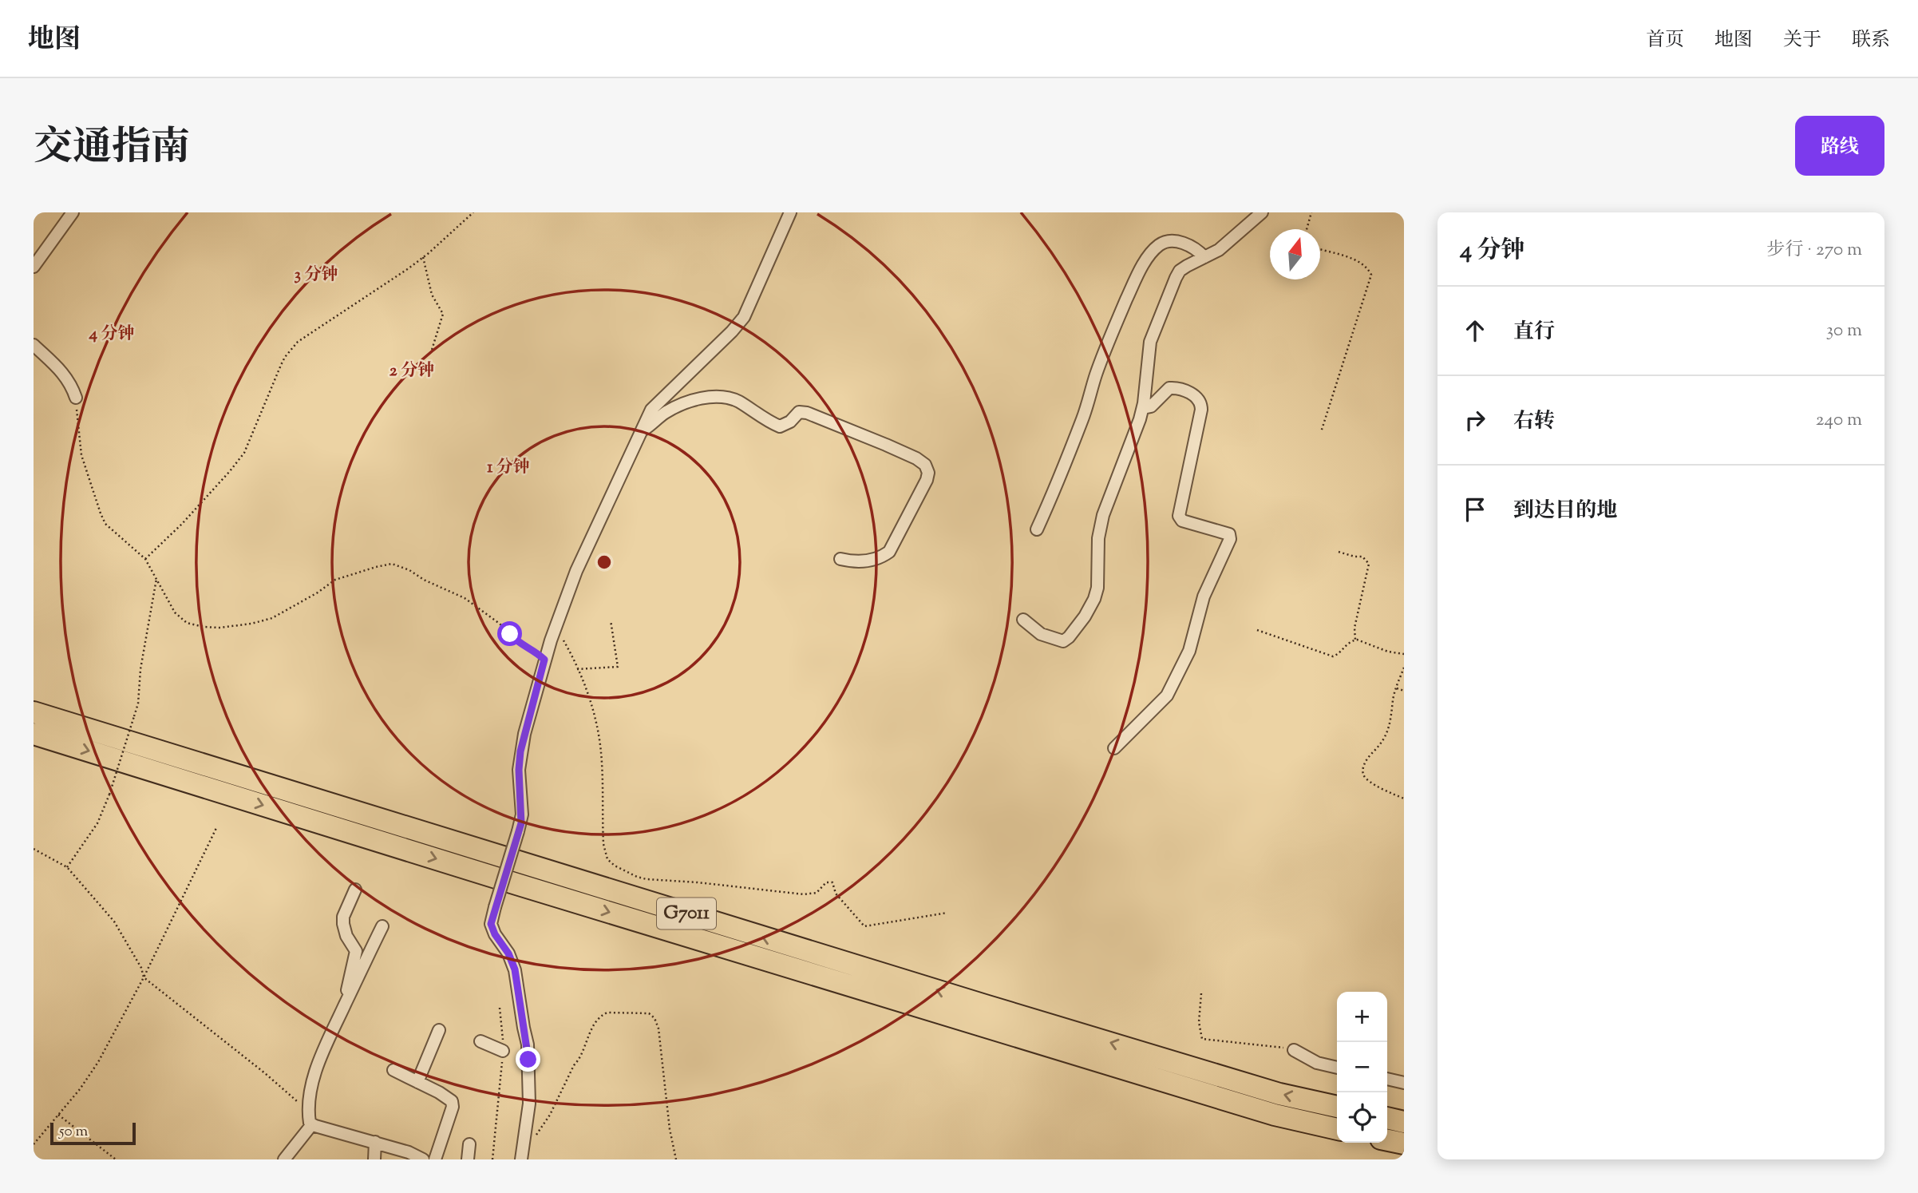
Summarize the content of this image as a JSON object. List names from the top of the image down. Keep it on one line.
{"streets":{"highway":["G7011"]},"scale_bar":"50 m","north":"top","page":{"header":"地图","nav":["首页","地图","关于","联系"],"title":"交通指南","buttons":"路线","heading":["4 分钟","步行 · 270 m"],"list":[["直行","30 m"],["右转","240 m"],"到达目的地"],"map_buttons":["+","−"],"scale":"50 m"},"rings":["3 分钟","4 分钟","2 分钟","1 分钟"]}
